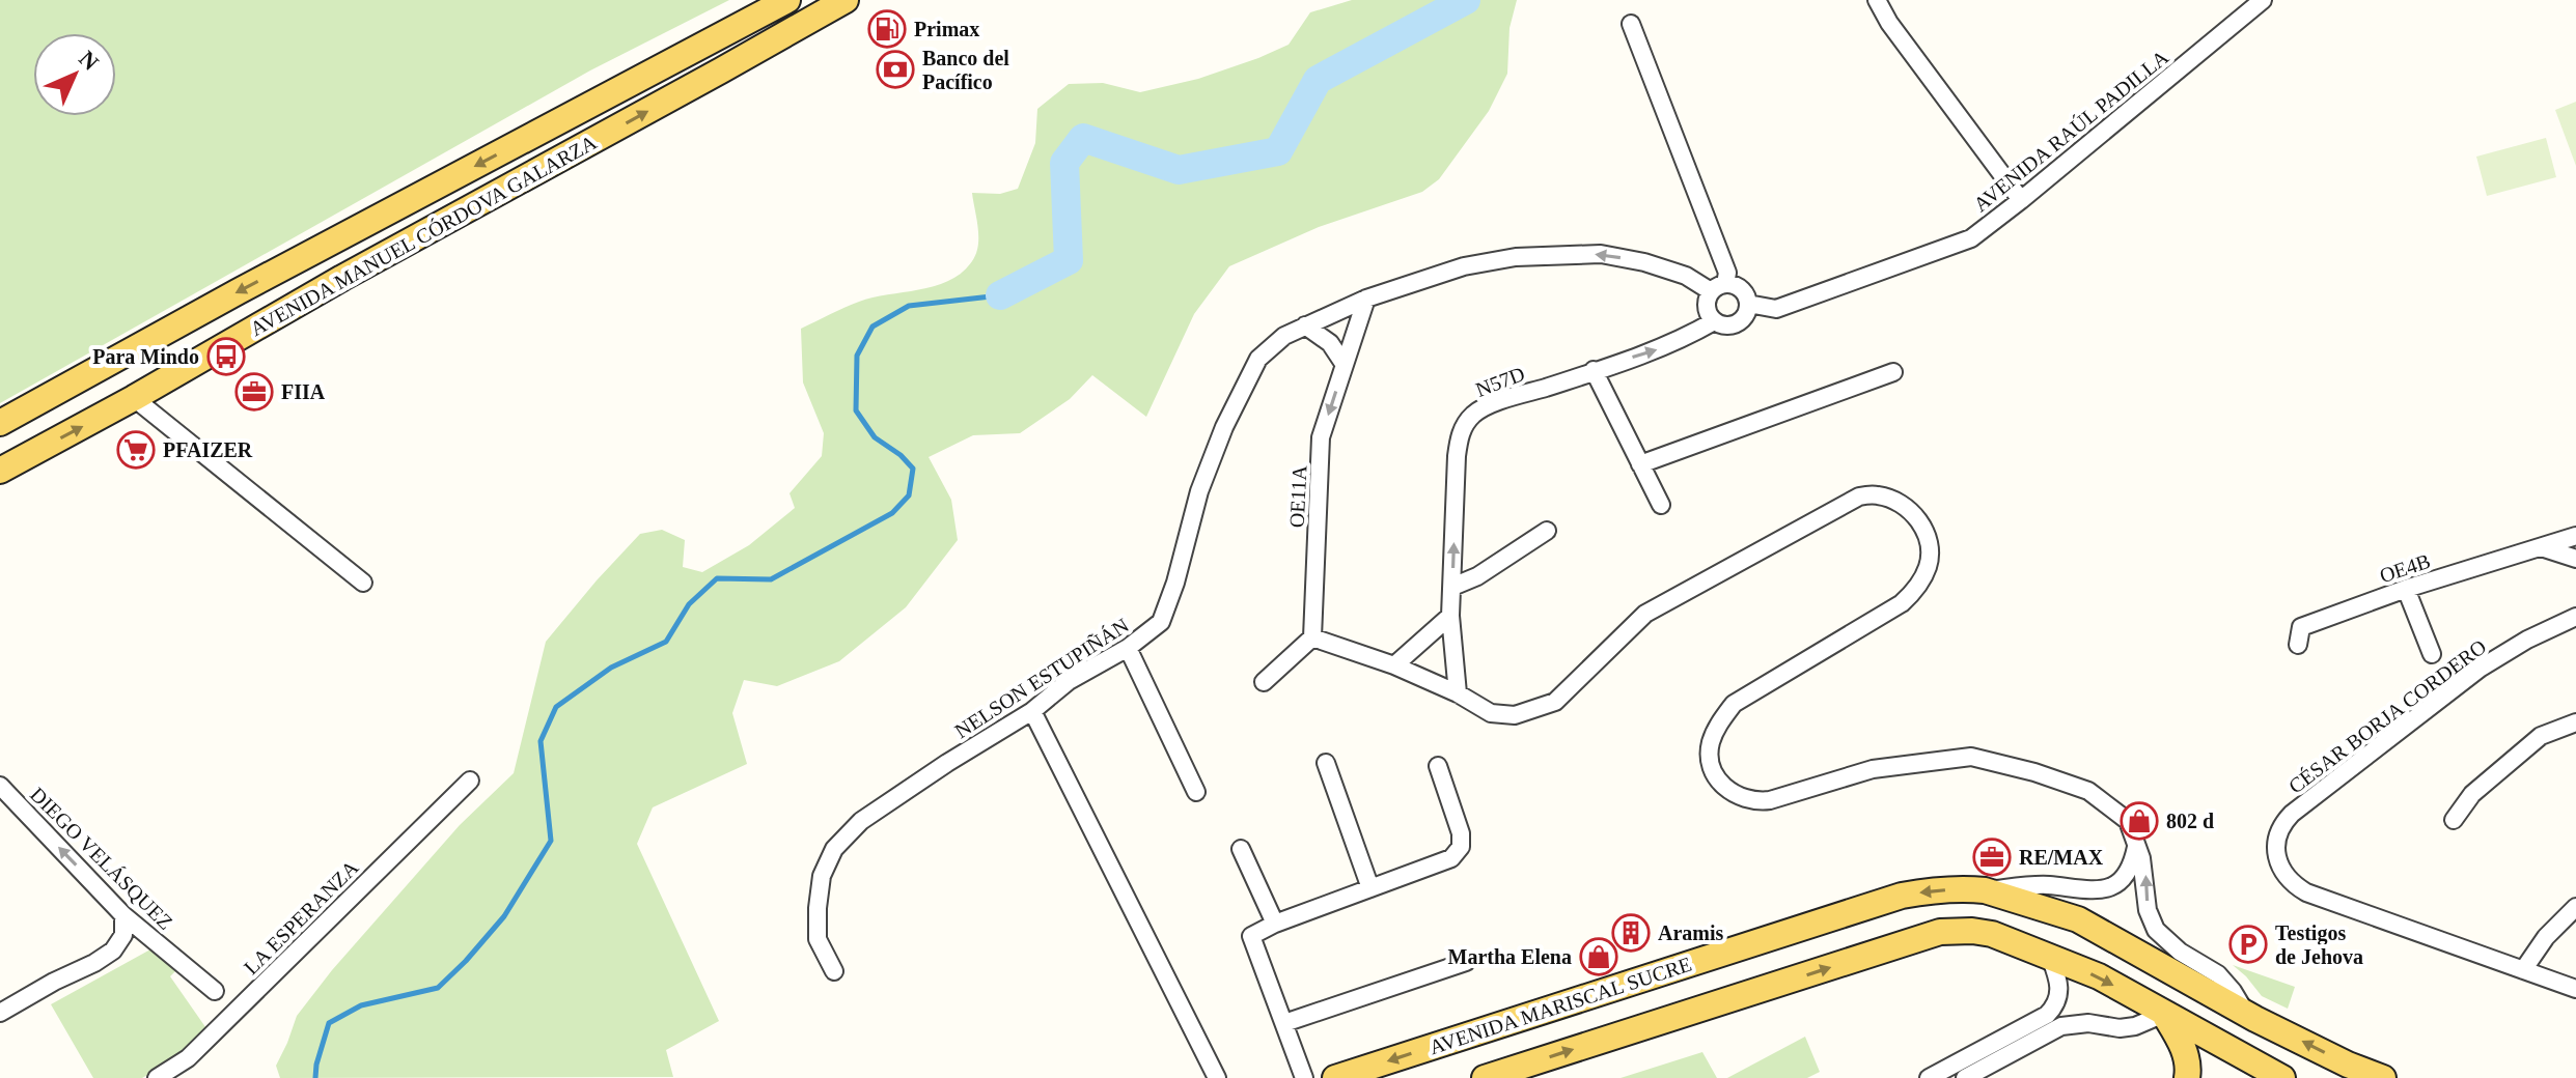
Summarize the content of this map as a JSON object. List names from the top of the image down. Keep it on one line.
{"streets":{"main road":["AVENIDA MANUEL CÓRDOVA GALARZA","AVENIDA MARISCAL SUCRE"],"street":["AVENIDA RAÚL PADILLA","N57D","OE11A","OE4B","NELSON ESTUPIÑÁN","CÉSAR BORJA CORDERO","DIEGO VELÁSQUEZ","LA ESPERANZA"]},"crossings":[["AVENIDA RAÚL PADILLA","N57D"],["AVENIDA RAÚL PADILLA","NELSON ESTUPIÑÁN"],["N57D","NELSON ESTUPIÑÁN"],["OE11A","NELSON ESTUPIÑÁN"]],"one_way":["OE11A","DIEGO VELÁSQUEZ"],"places":{"fuel station":["Primax"],"bank":["Banco del Pacífico"],"bus stop":["Para Mindo"],"office":["FIIA","RE/MAX"],"supermarket":["PFAIZER"],"shop":["802 d","Martha Elena"],"building":["Aramis"],"parking":["Testigos de Jehova"]},"north":"top right"}
